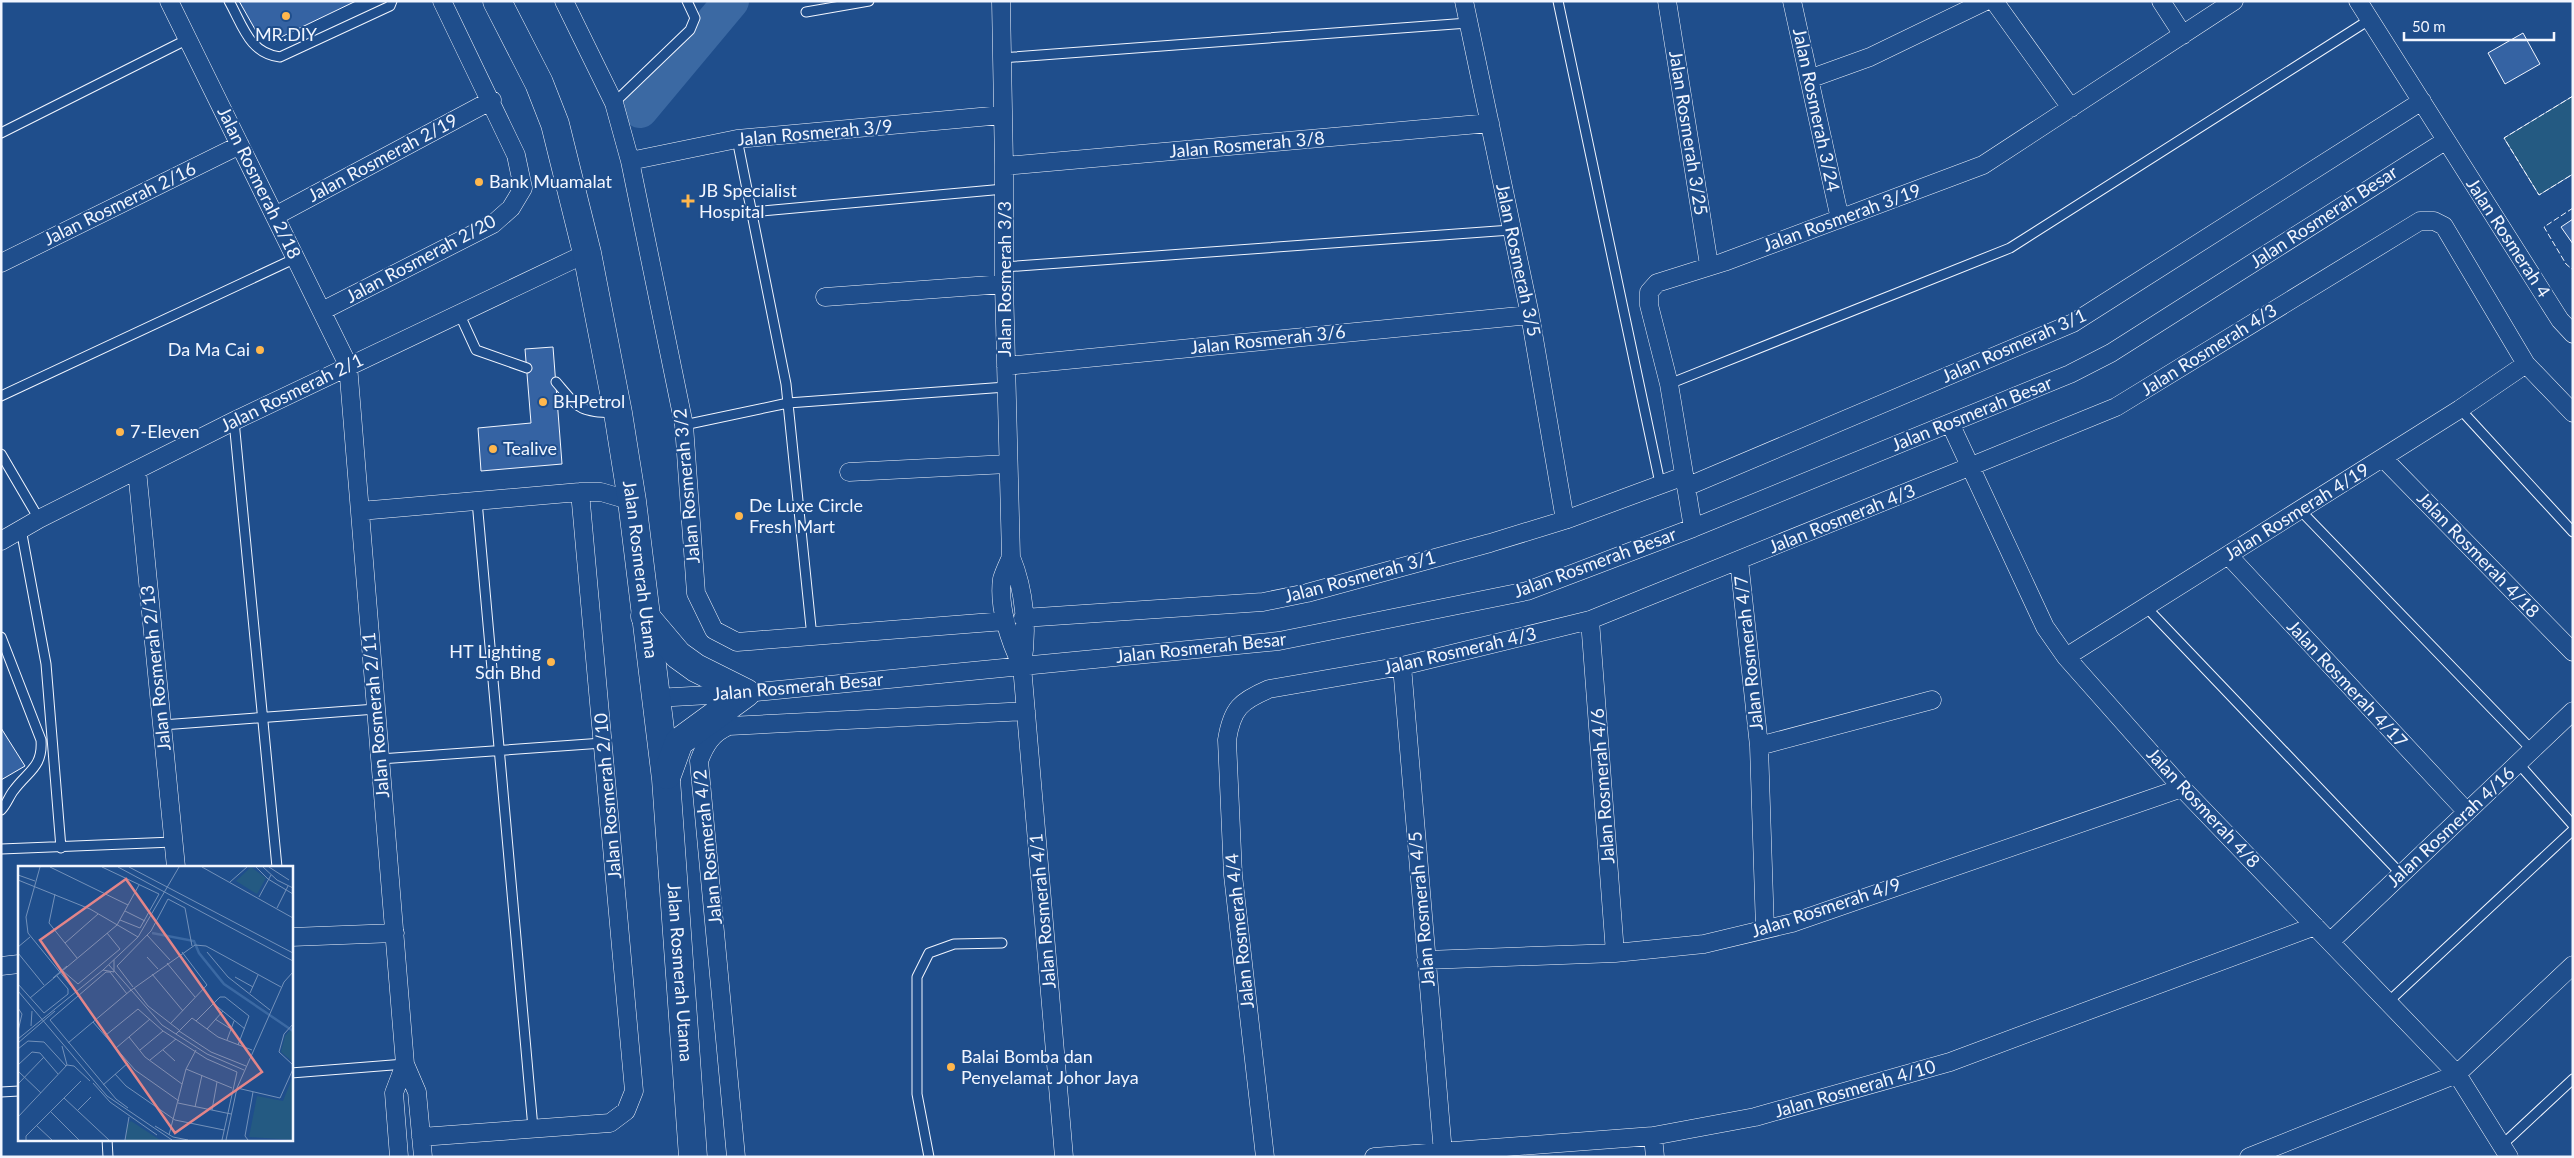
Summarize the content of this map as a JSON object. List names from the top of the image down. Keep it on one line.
{"streets":{"main road":["Jalan Rosmerah Utama"],"street":["Jalan Rosmerah 3/24","Jalan Rosmerah 3/9","Jalan Rosmerah 3/25","Jalan Rosmerah 3/8","Jalan Rosmerah 2/19","Jalan Rosmerah 2/18","Jalan Rosmerah 2/16","Jalan Rosmerah Besar","Jalan Rosmerah 3/19","Jalan Rosmerah 4","Jalan Rosmerah 2/20","Jalan Rosmerah 3/5","Jalan Rosmerah 3/3","Jalan Rosmerah 3/6","Jalan Rosmerah 3/1","Jalan Rosmerah 4/3","Jalan Rosmerah 2/1","Jalan Rosmerah 3/2","Jalan Rosmerah 4/19","Jalan Rosmerah 4/18","Jalan Rosmerah 4/7","Jalan Rosmerah 2/13","Jalan Rosmerah 4/17","Jalan Rosmerah 2/11","Jalan Rosmerah 4/6","Jalan Rosmerah 2/10","Jalan Rosmerah 4/8","Jalan Rosmerah 4/16","Jalan Rosmerah 4/2","Jalan Rosmerah 4/9","Jalan Rosmerah 4/5","Jalan Rosmerah 4/1","Jalan Rosmerah 4/4","Jalan Rosmerah 4/10"]},"crossings":[["Jalan Rosmerah 3/24","Jalan Rosmerah 3/19"],["Jalan Rosmerah 3/9","Jalan Rosmerah 3/3"],["Jalan Rosmerah 3/9","Jalan Rosmerah 3/2"],["Jalan Rosmerah 3/25","Jalan Rosmerah 3/19"],["Jalan Rosmerah 3/8","Jalan Rosmerah 3/5"],["Jalan Rosmerah 3/8","Jalan Rosmerah 3/3"],["Jalan Rosmerah 2/19","Jalan Rosmerah 2/18"],["Jalan Rosmerah 2/19","Jalan Rosmerah 2/20"],["Jalan Rosmerah 2/18","Jalan Rosmerah 2/16"],["Jalan Rosmerah 2/18","Jalan Rosmerah 2/20"],["Jalan Rosmerah 2/18","Jalan Rosmerah 2/1"],["Jalan Rosmerah 2/18","Jalan Rosmerah 2/11"],["Jalan Rosmerah Besar","Jalan Rosmerah 3/19"],["Jalan Rosmerah Besar","Jalan Rosmerah 4"],["Jalan Rosmerah Besar","Jalan Rosmerah 3/3"],["Jalan Rosmerah Besar","Jalan Rosmerah Utama"],["Jalan Rosmerah Besar","Jalan Rosmerah 4/8"],["Jalan Rosmerah Besar","Jalan Rosmerah 4/1"],["Jalan Rosmerah 3/19","Jalan Rosmerah 3/1"],["Jalan Rosmerah 4","Jalan Rosmerah 3/1"],["Jalan Rosmerah 3/5","Jalan Rosmerah 3/6"],["Jalan Rosmerah 3/5","Jalan Rosmerah 3/1"],["Jalan Rosmerah 3/3","Jalan Rosmerah 3/6"],["Jalan Rosmerah 3/3","Jalan Rosmerah 3/1"],["Jalan Rosmerah 3/3","Jalan Rosmerah 3/2"],["Jalan Rosmerah 3/3","Jalan Rosmerah 4/1"],["Jalan Rosmerah 4/3","Jalan Rosmerah 4/19"],["Jalan Rosmerah 4/3","Jalan Rosmerah 4/7"],["Jalan Rosmerah 4/3","Jalan Rosmerah 4/6"],["Jalan Rosmerah 4/3","Jalan Rosmerah 4/8"],["Jalan Rosmerah 4/3","Jalan Rosmerah 4/5"],["Jalan Rosmerah 4/3","Jalan Rosmerah 4/4"],["Jalan Rosmerah 2/1","Jalan Rosmerah Utama"],["Jalan Rosmerah 2/1","Jalan Rosmerah 2/13"],["Jalan Rosmerah 2/1","Jalan Rosmerah 2/11"],["Jalan Rosmerah 4/19","Jalan Rosmerah 4/18"],["Jalan Rosmerah 4/19","Jalan Rosmerah 4/17"],["Jalan Rosmerah 4/19","Jalan Rosmerah 4/8"],["Jalan Rosmerah 4/7","Jalan Rosmerah 4/9"],["Jalan Rosmerah 4/17","Jalan Rosmerah 4/16"],["Jalan Rosmerah 2/11","Jalan Rosmerah 2/10"],["Jalan Rosmerah 4/6","Jalan Rosmerah 4/9"],["Jalan Rosmerah 4/8","Jalan Rosmerah 4/16"],["Jalan Rosmerah 4/8","Jalan Rosmerah 4/9"],["Jalan Rosmerah 4/8","Jalan Rosmerah 4/10"],["Jalan Rosmerah 4/2","Jalan Rosmerah 4/1"],["Jalan Rosmerah 4/9","Jalan Rosmerah 4/5"],["Jalan Rosmerah 4/5","Jalan Rosmerah 4/10"]],"places":{"other":["MR.DIY","Bank Muamalat","Da Ma Cai","BHPetrol","7-Eleven","Tealive","De Luxe Circle Fresh Mart","HT Lighting Sdn Bhd","Balai Bomba dan Penyelamat Johor Jaya"],"health":["JB Specialist Hospital"]},"scale_bar":"50 m"}
